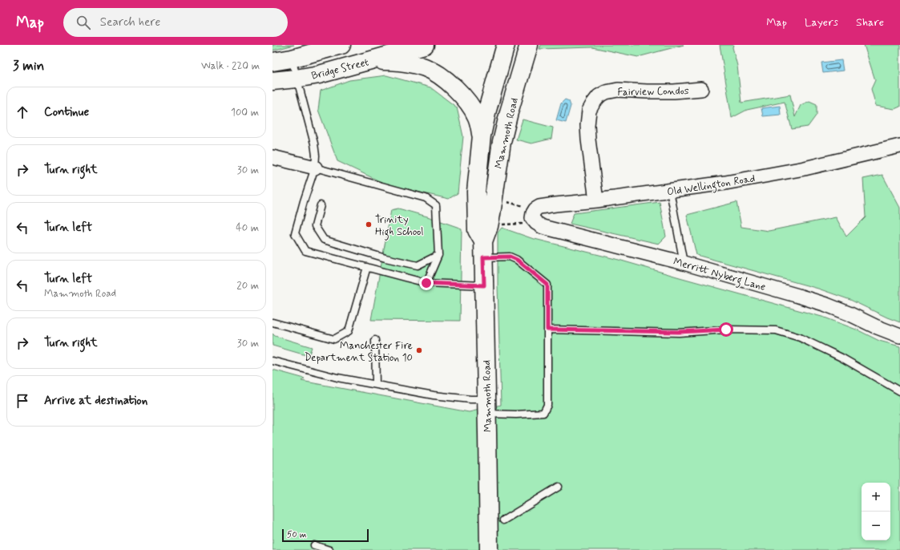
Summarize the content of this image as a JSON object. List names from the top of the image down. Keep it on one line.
{"streets":{"main road":["Bridge Street","Mammoth Road"],"street":["Fairview Condos","Old Wellington Road","Merritt Nyberg Lane"]},"crossings":[["Fairview Condos","Old Wellington Road"]],"places":["Trinity High School","Manchester Fire Department Station 10"],"scale_bar":"50 m","page":{"header":"Map","search":"Search here","nav":["Map","Layers","Share"],"heading":["3 min","Walk · 220 m"],"list":[["Continue","100 m"],["Turn right","30 m"],["Turn left","40 m"],["Turn left","Mammoth Road","20 m"],["Turn right","30 m"],"Arrive at destination"],"map_buttons":["+","−"],"scale":"50 m"}}
